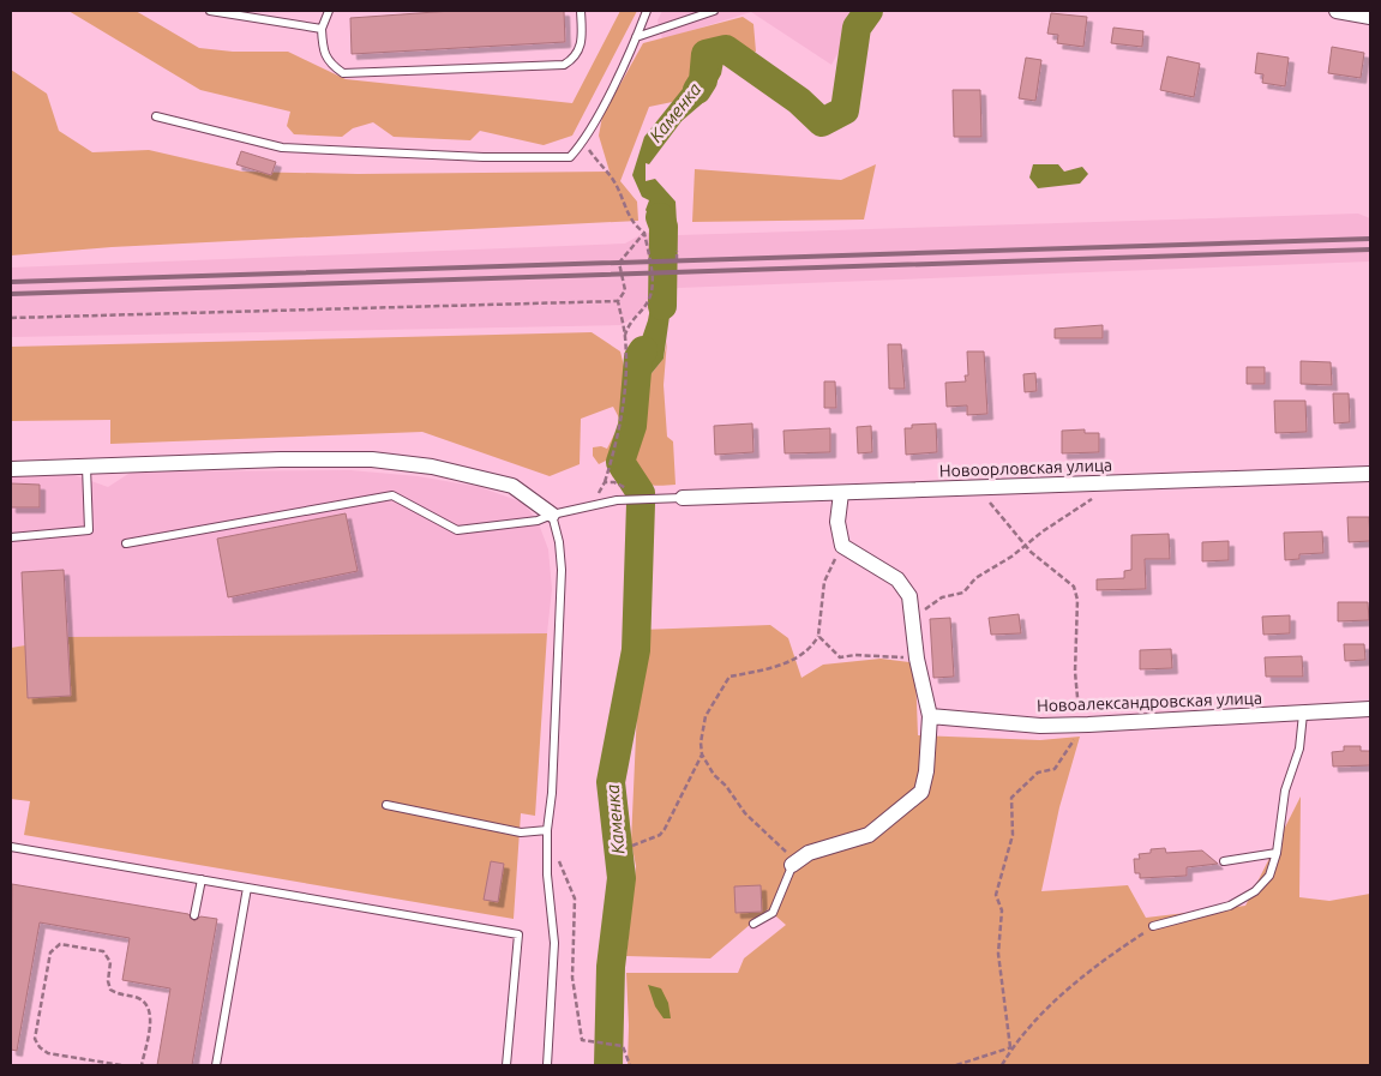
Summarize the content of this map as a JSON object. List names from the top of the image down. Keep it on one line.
{"streets":{"street":["Новоорловская улица","Новоалександровская улица"]},"water":["Каменка"]}
